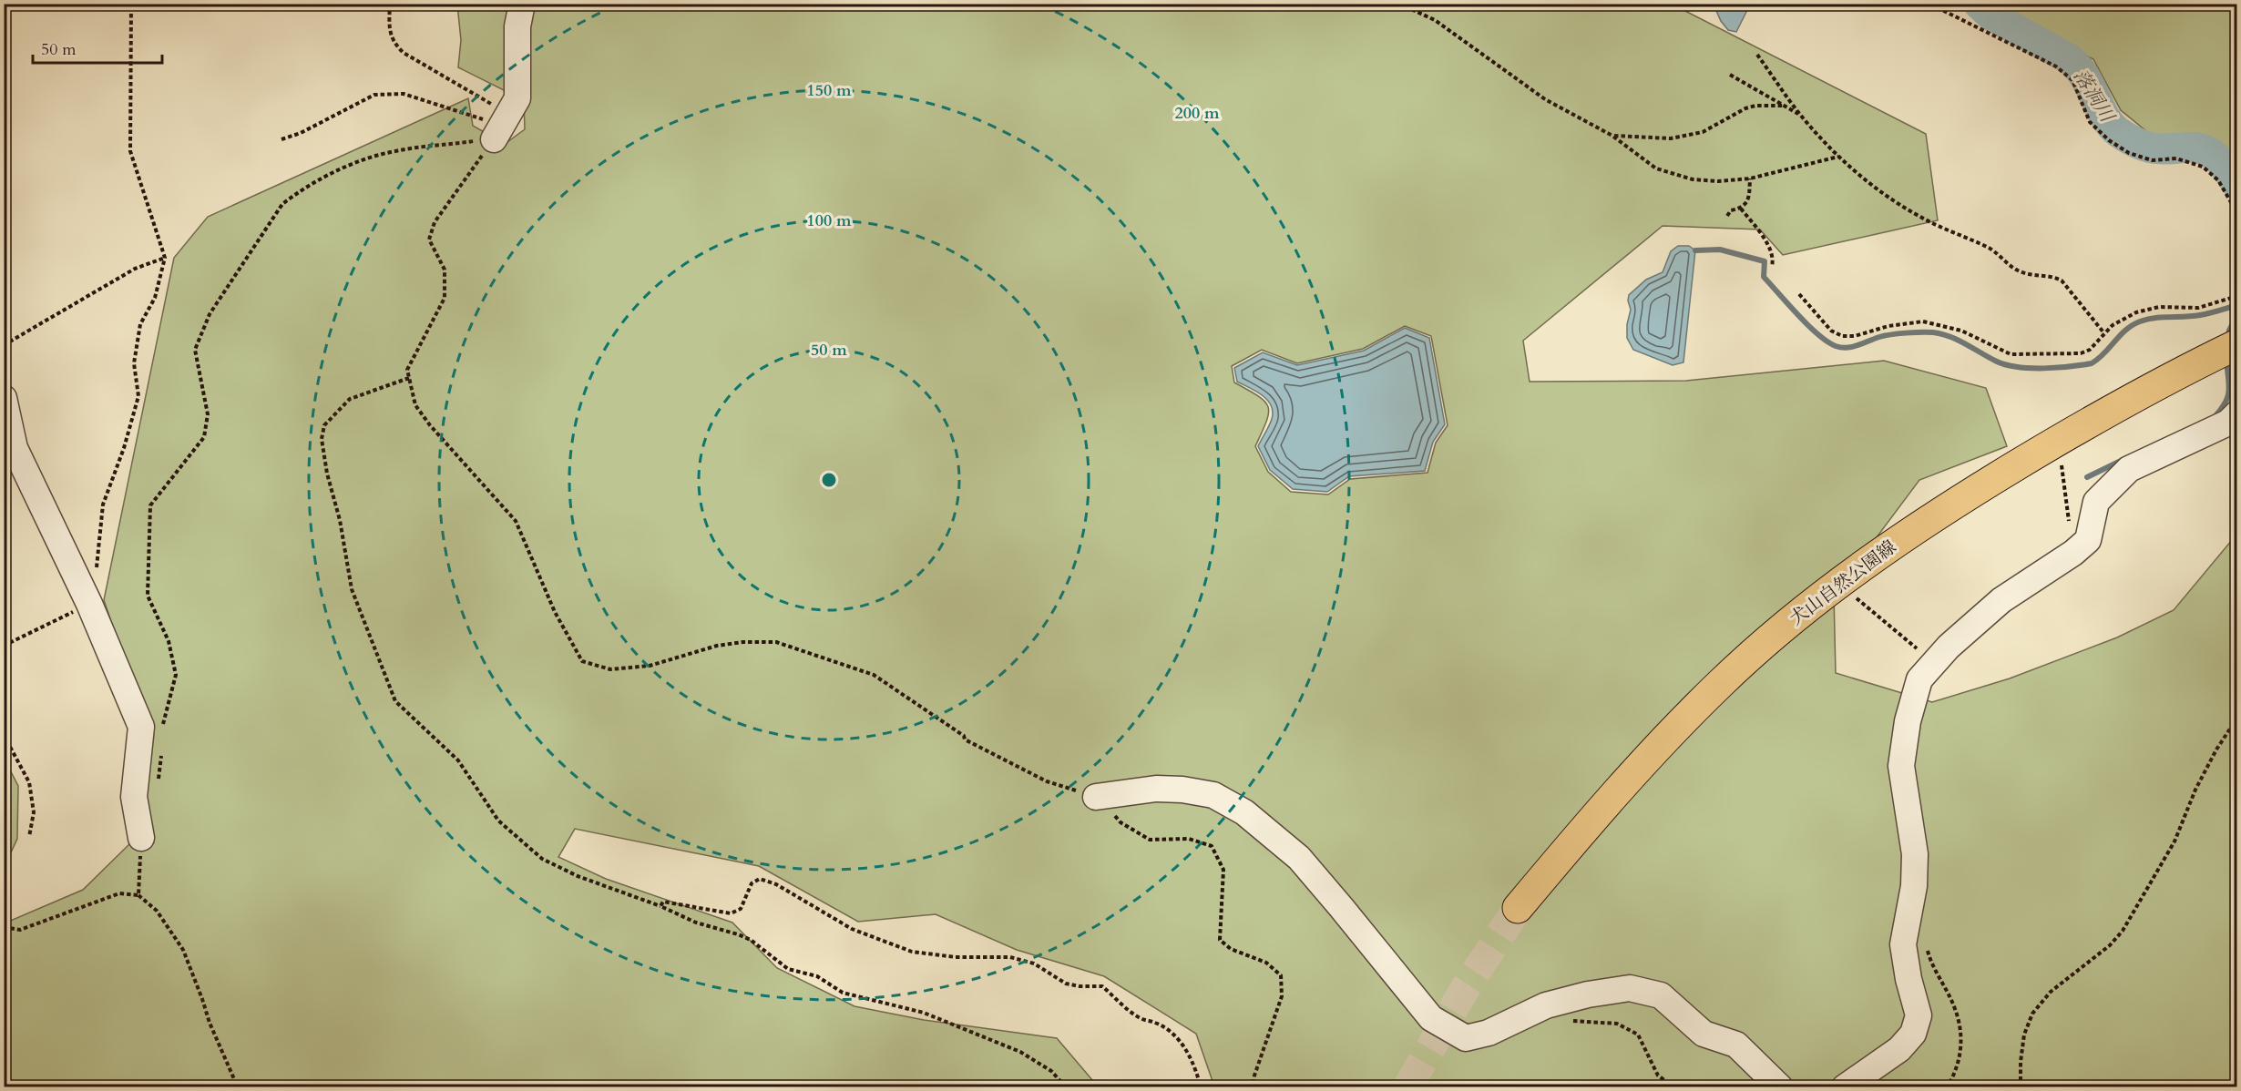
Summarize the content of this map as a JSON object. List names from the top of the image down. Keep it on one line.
{"streets":{"main road":["犬山自然公園線"]},"water":["落洞川"],"scale_bar":"50 m","rings":["150 m","200 m","100 m","50 m"]}
